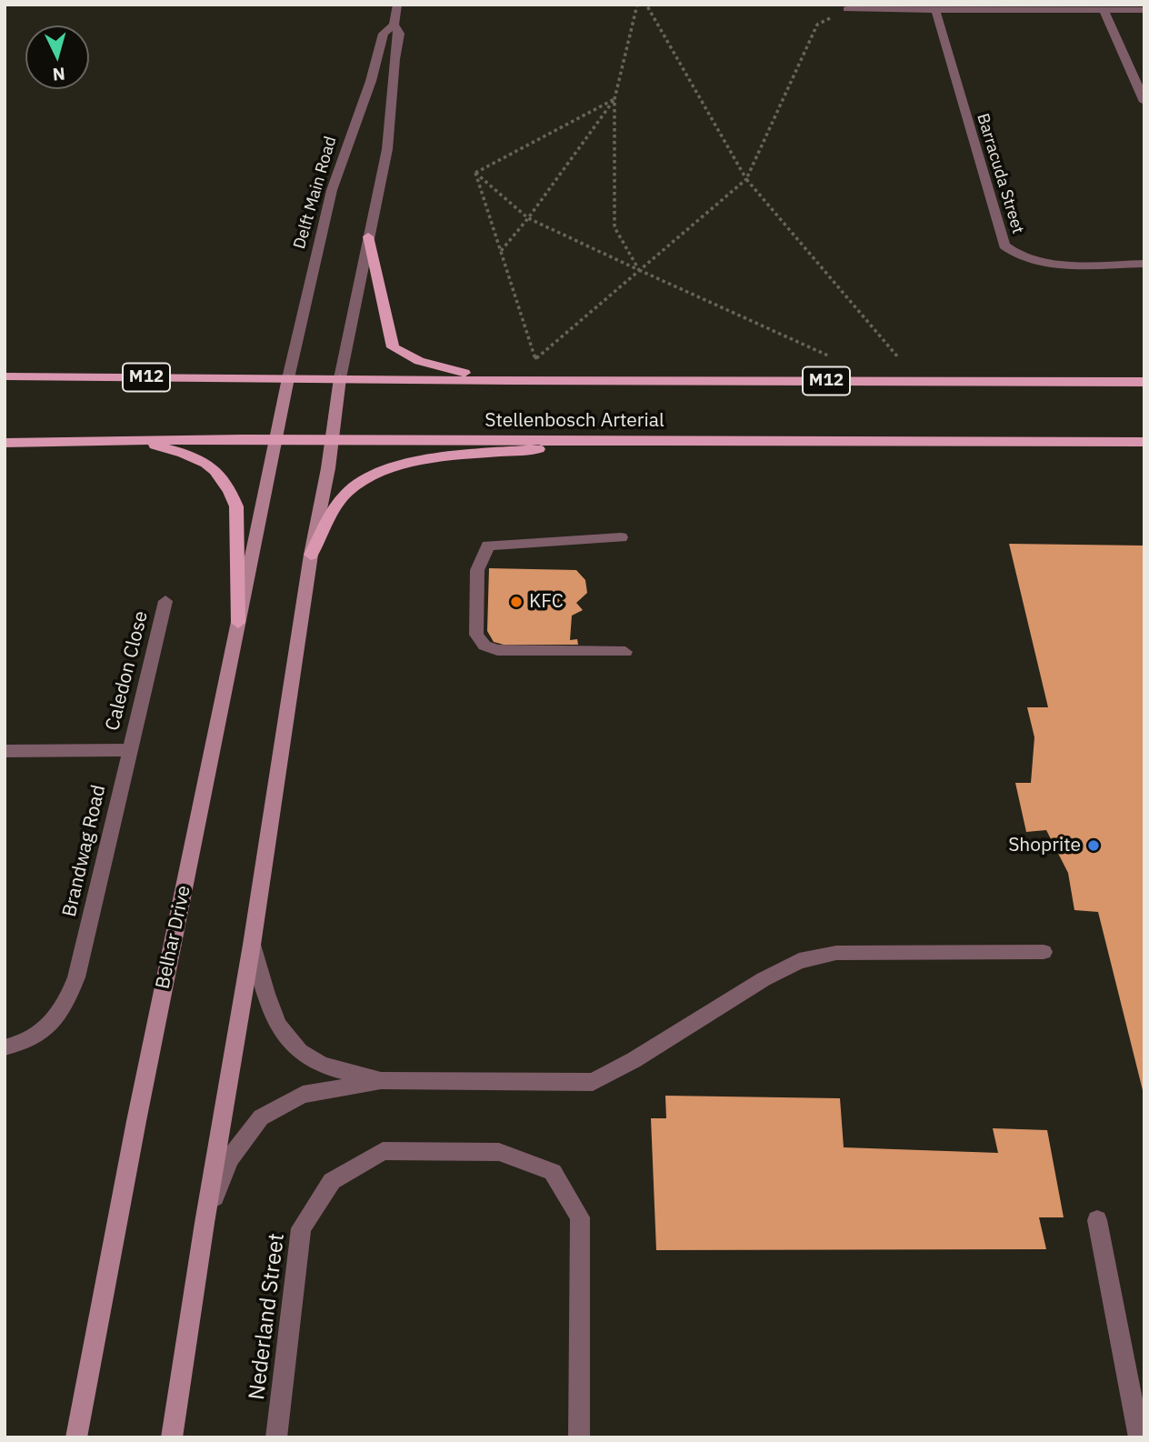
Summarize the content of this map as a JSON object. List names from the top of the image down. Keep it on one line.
{"streets":{"main road":["M12","Stellenbosch Arterial","Belhar Drive"],"street":["Barracuda Street","Delft Main Road","Caledon Close","Brandwag Road","Nederland Street"]},"crossings":[["Delft Main Road","M12"],["Delft Main Road","Stellenbosch Arterial"],["Delft Main Road","Belhar Drive"],["M12","Stellenbosch Arterial"],["M12","Belhar Drive"],["Stellenbosch Arterial","Belhar Drive"],["Caledon Close","Brandwag Road"]],"places":["KFC","Shoprite"],"north":"bottom"}
